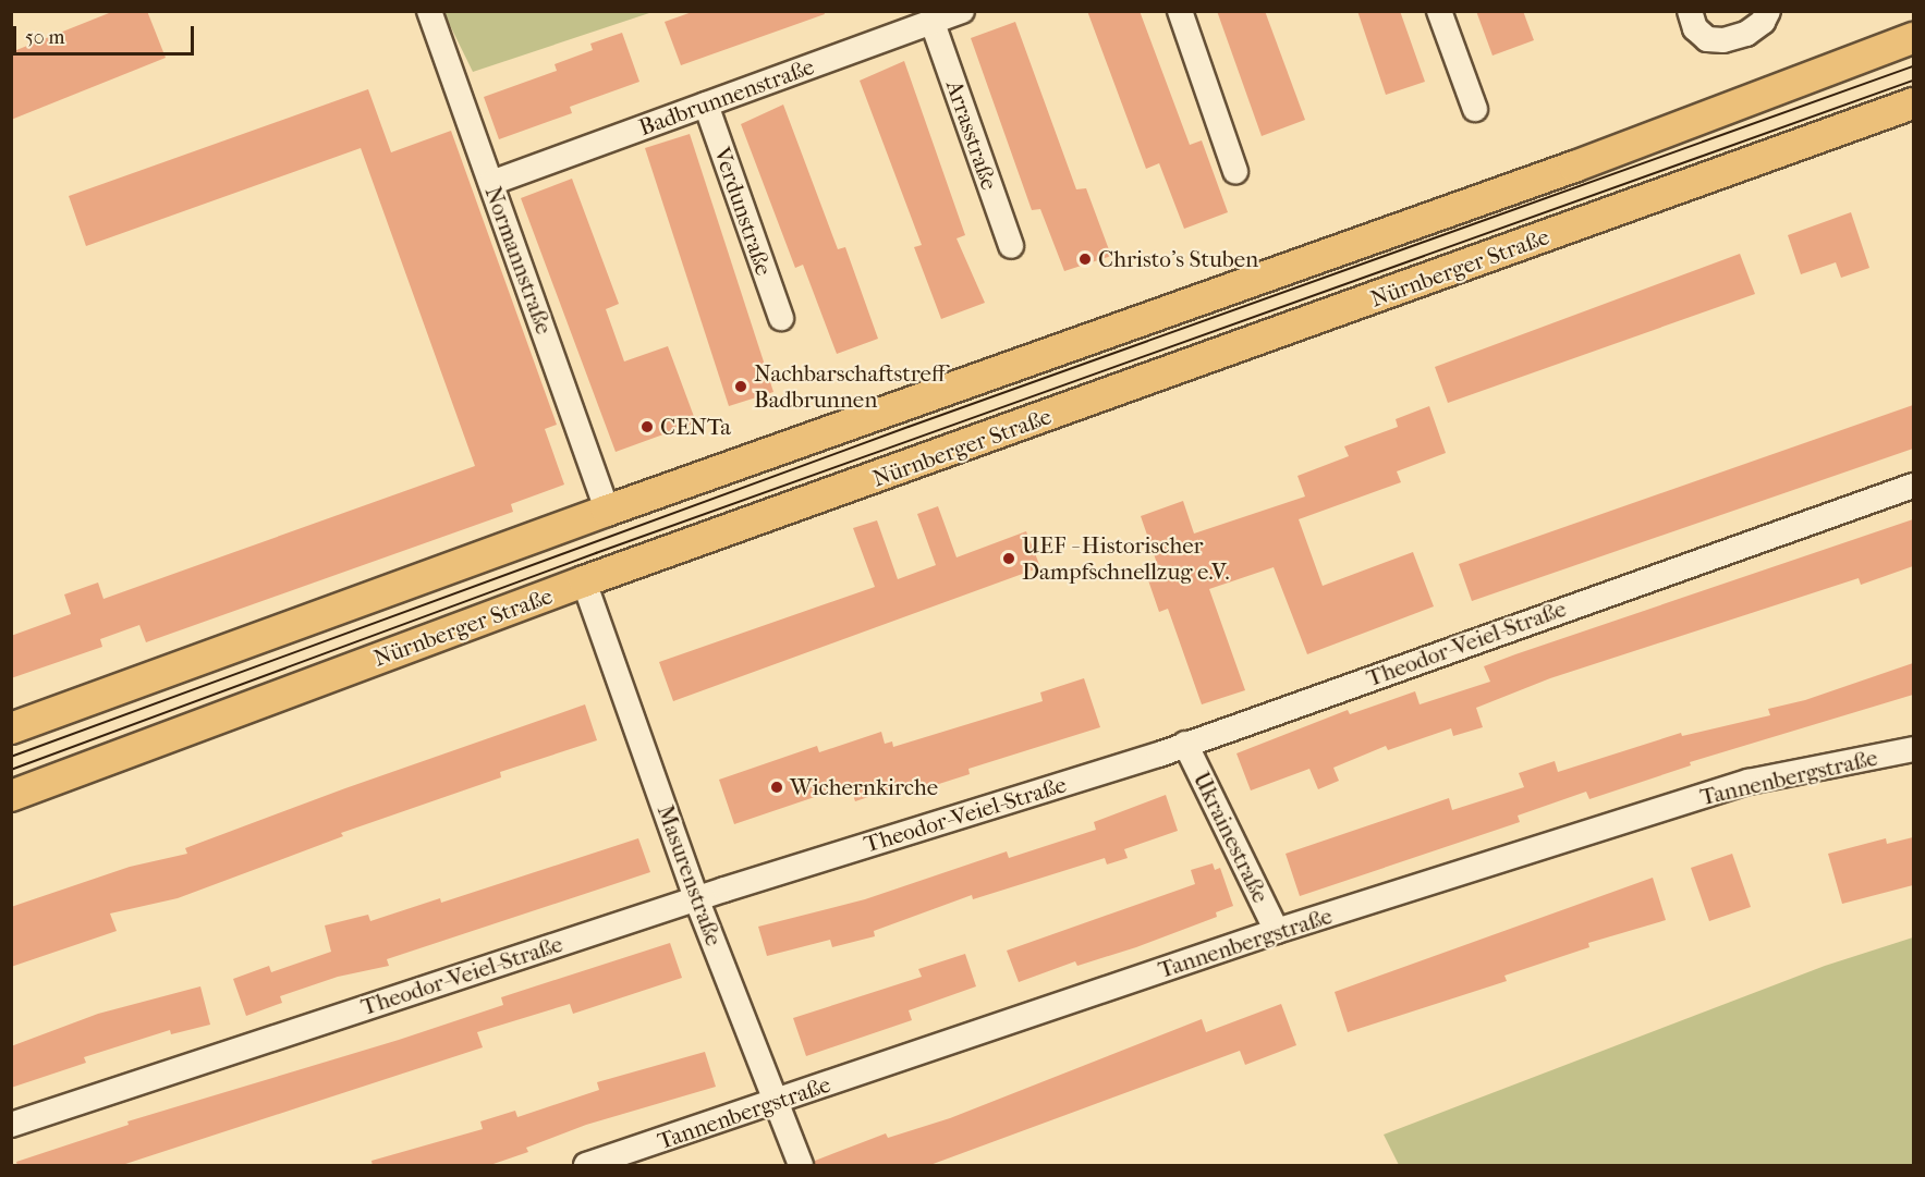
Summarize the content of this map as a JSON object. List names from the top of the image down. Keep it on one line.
{"streets":{"main road":["Nürnberger Straße"],"street":["Badbrunnenstraße","Arrasstraße","Verdunstraße","Normannstraße","Theodor-Veiel-Straße","Tannenbergstraße","Ukrainestraße","Masurenstraße"]},"crossings":[["Badbrunnenstraße","Arrasstraße"],["Badbrunnenstraße","Verdunstraße"],["Badbrunnenstraße","Normannstraße"],["Nürnberger Straße","Masurenstraße"],["Theodor-Veiel-Straße","Ukrainestraße"],["Theodor-Veiel-Straße","Masurenstraße"],["Tannenbergstraße","Ukrainestraße"],["Tannenbergstraße","Masurenstraße"]],"places":["Christo's Stuben","Nachbarschaftstreff Badbrunnen","CENTa","UEF - Historischer Dampfschnellzug e.V.","Wichernkirche"],"scale_bar":"50 m"}
